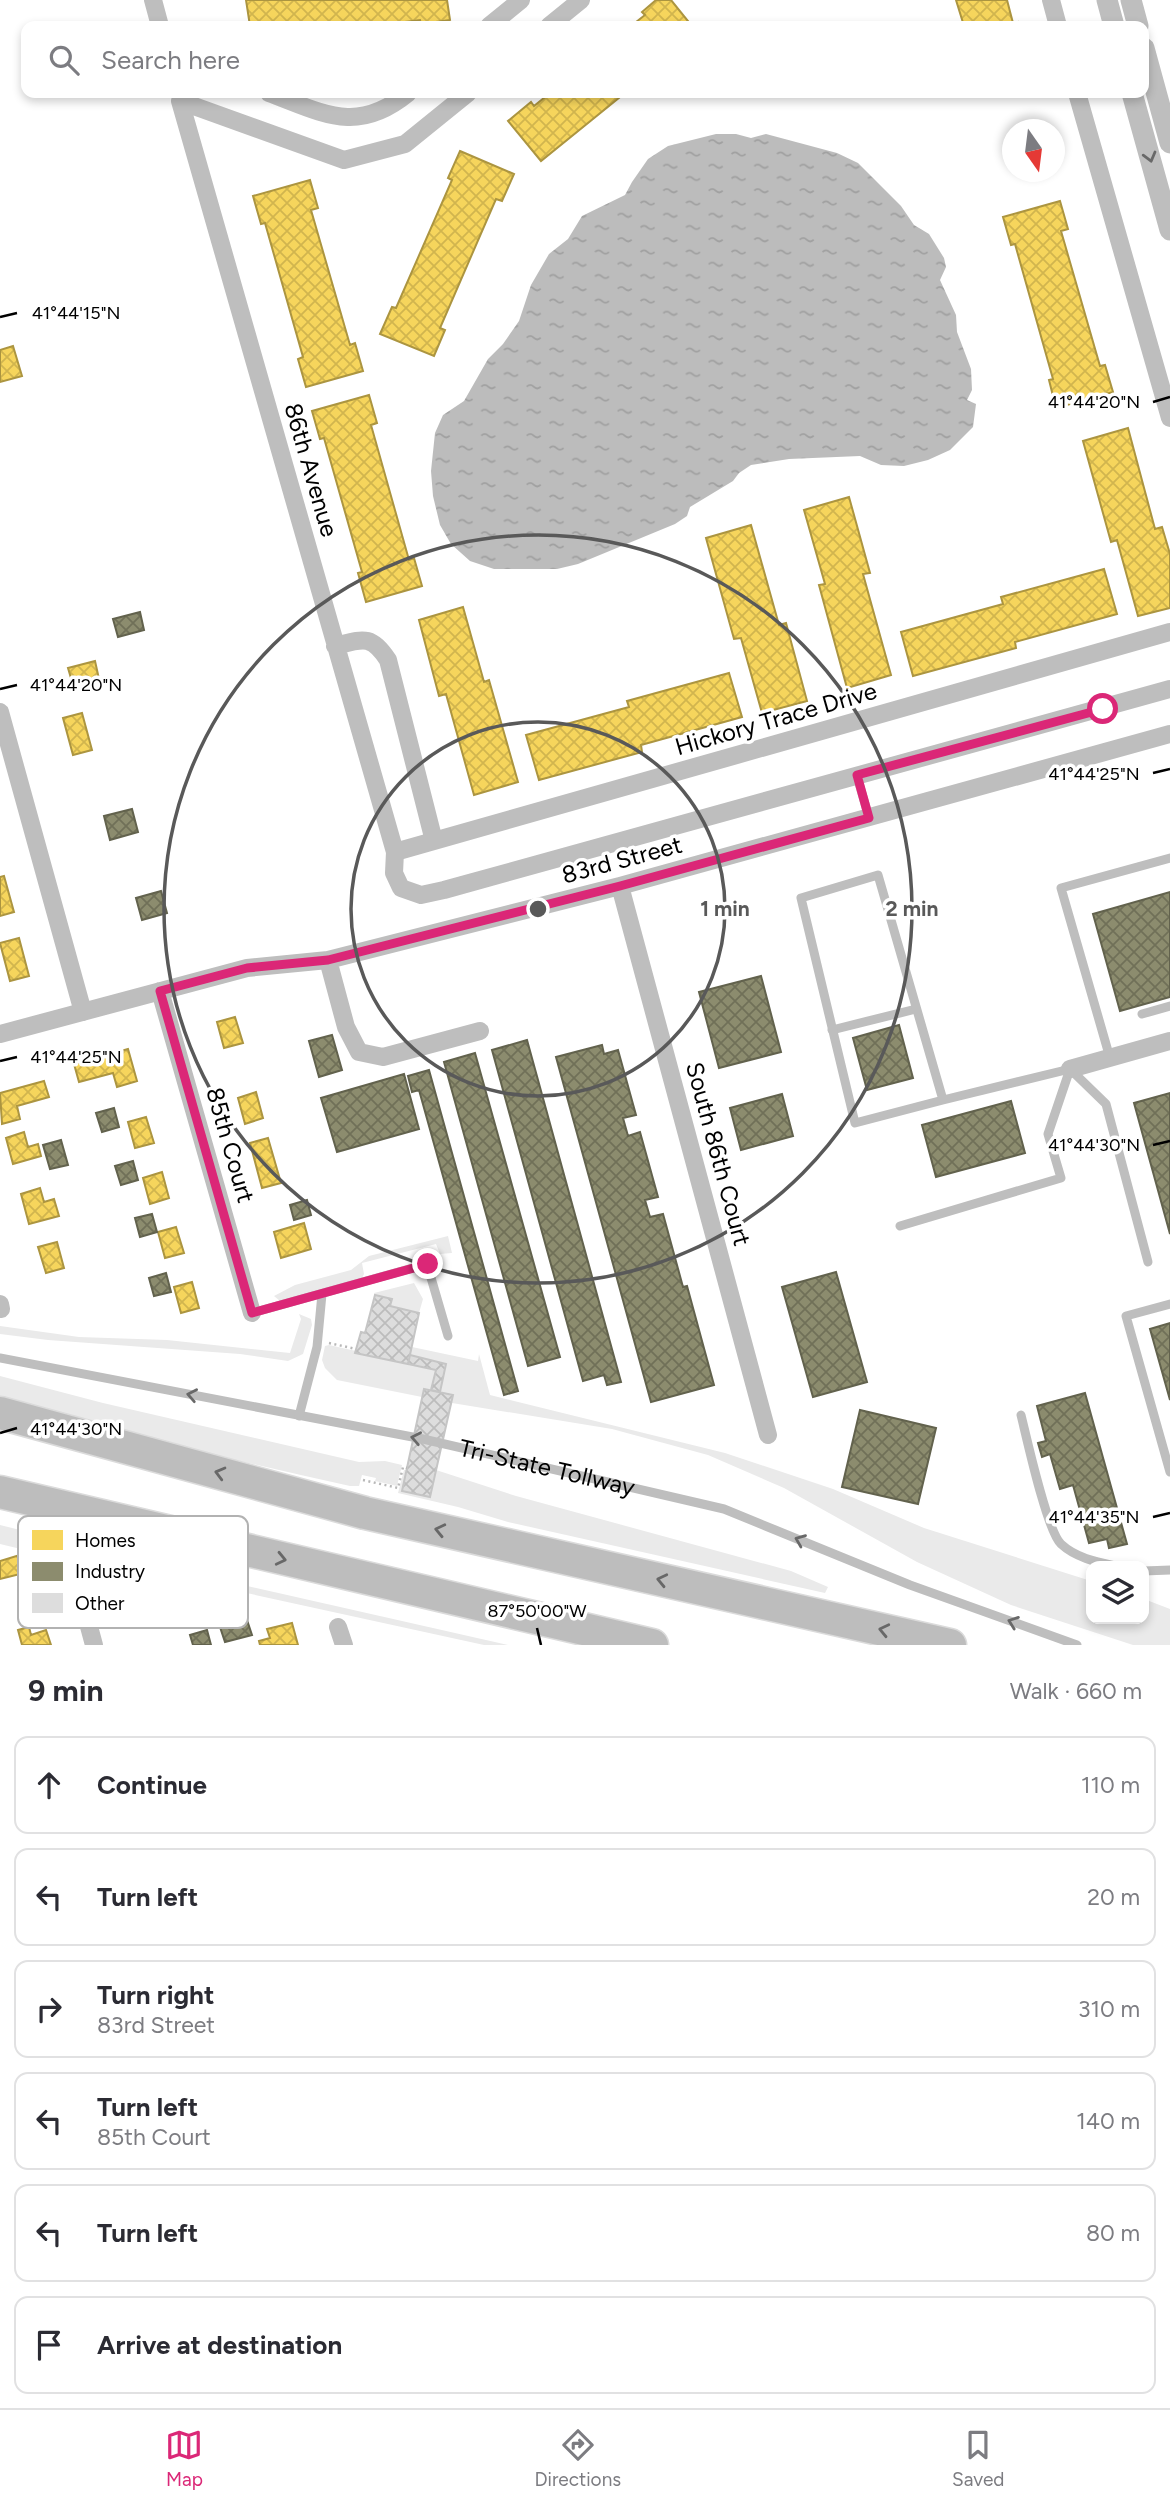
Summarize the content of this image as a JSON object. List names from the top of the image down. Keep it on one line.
{"streets":{"street":["86th Avenue","Hickory Trace Drive","83rd Street","85th Court","South 86th Court"],"lane":["Tri-State Tollway"]},"crossings":[["86th Avenue","Hickory Trace Drive"],["83rd Street","85th Court"],["83rd Street","South 86th Court"]],"one_way":["Tri-State Tollway"],"legend":["Homes","Industry","Other"],"north":"bottom","page":{"search":"Search here","heading":["9 min","Walk · 660 m"],"list":[["Continue","110 m"],["Turn left","20 m"],["Turn right","83rd Street","310 m"],["Turn left","85th Court","140 m"],["Turn left","80 m"],"Arrive at destination"],"nav":["Map","Directions","Saved"]},"coordinates":["41°44'15\"N","41°44'20\"N","41°44'25\"N","41°44'30\"N","41°44'35\"N","87°50'00\"W"],"rings":["1 min","2 min"]}
